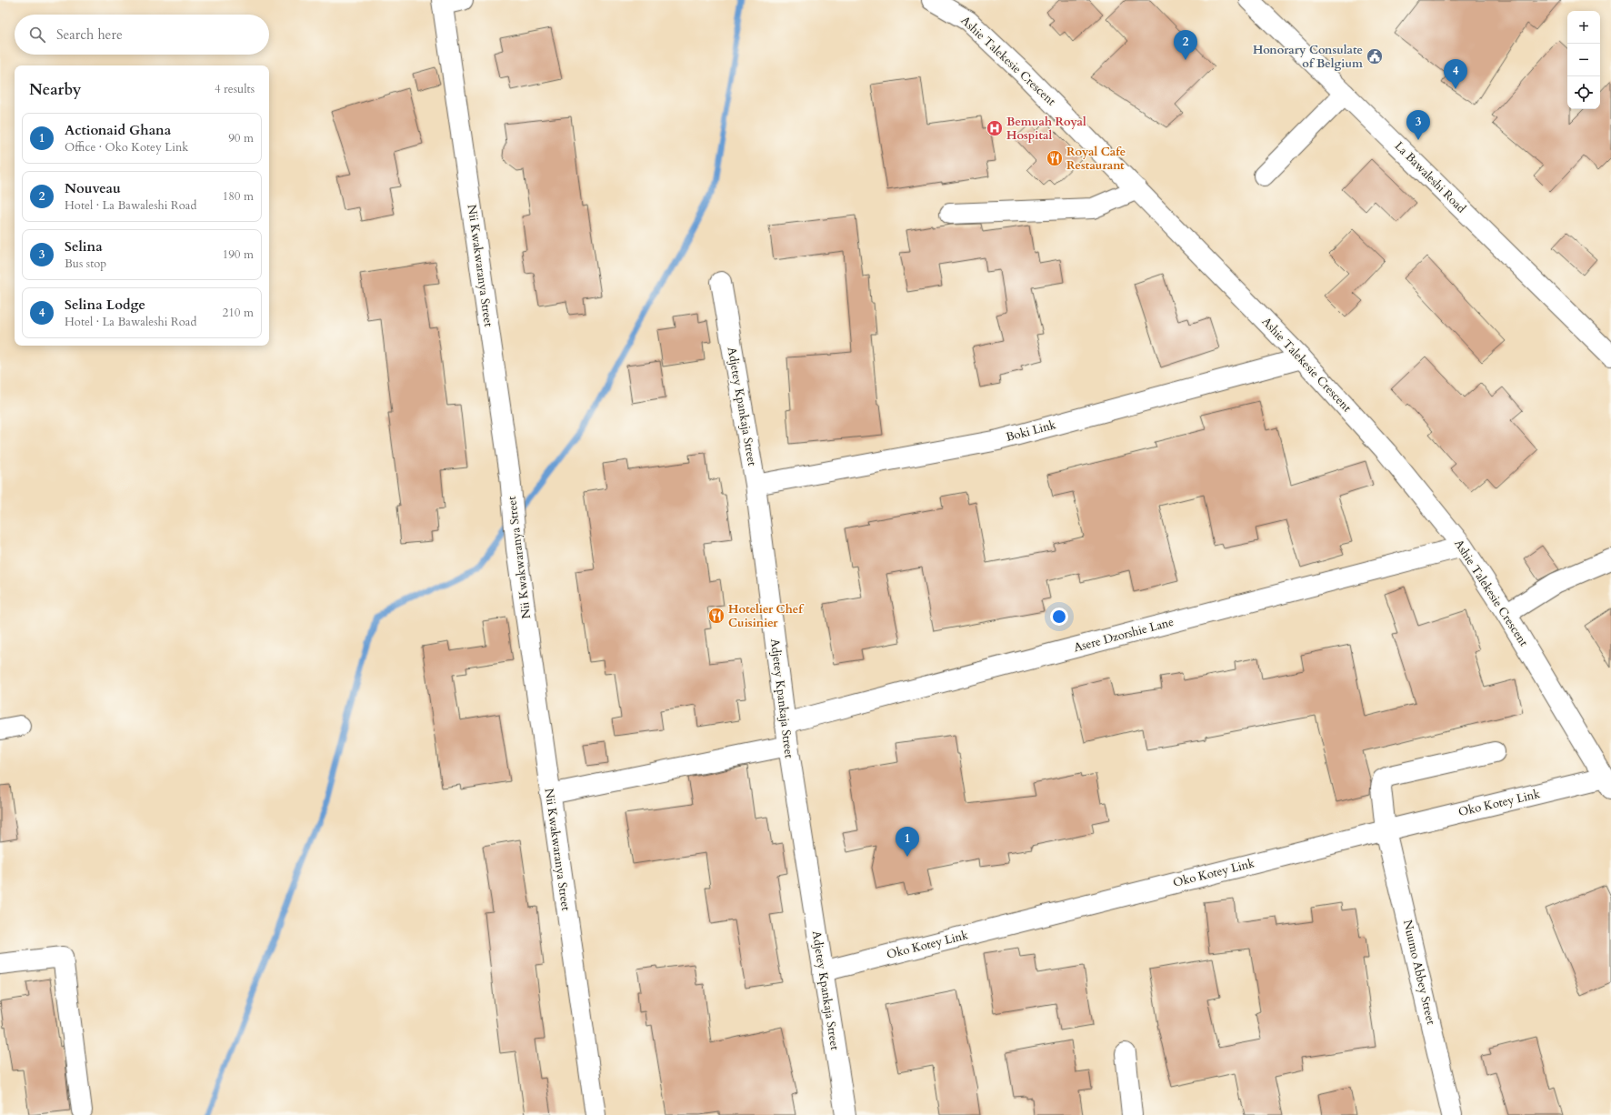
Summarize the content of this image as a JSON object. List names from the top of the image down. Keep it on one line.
{"streets":{"street":["Ashie Talekesie Crescent","La Bawaleshi Road","Nii Kwakwaranya Street","Adjetey Kpankaja Street","Boki Link","Asere Dzorshie Lane","Oko Kotey Link","Nuumo Abbey Street"]},"crossings":[["Ashie Talekesie Crescent","Boki Link"],["Ashie Talekesie Crescent","Asere Dzorshie Lane"],["Ashie Talekesie Crescent","Oko Kotey Link"],["Adjetey Kpankaja Street","Boki Link"],["Adjetey Kpankaja Street","Asere Dzorshie Lane"],["Adjetey Kpankaja Street","Oko Kotey Link"],["Oko Kotey Link","Nuumo Abbey Street"]],"places":{"public building":["Honorary Consulate of Belgium"],"hospital":["Bemuah Royal Hospital"],"restaurant":["Royal Cafe Restaurant","Hotelier Chef Cuisinier"]},"page":{"map_buttons":["+","−"],"search":"Search here","pins":["2","4","3","1"],"heading":["Nearby","4 results"],"list":[{"mark":"1","name":"Actionaid Ghana","note":"Office · Oko Kotey Link","value":"90 m"},{"mark":"2","name":"Nouveau","note":"Hotel · La Bawaleshi Road","value":"180 m"},{"mark":"3","name":"Selina","note":"Bus stop","value":"190 m"},{"mark":"4","name":"Selina Lodge","note":"Hotel · La Bawaleshi Road","value":"210 m"}]}}
